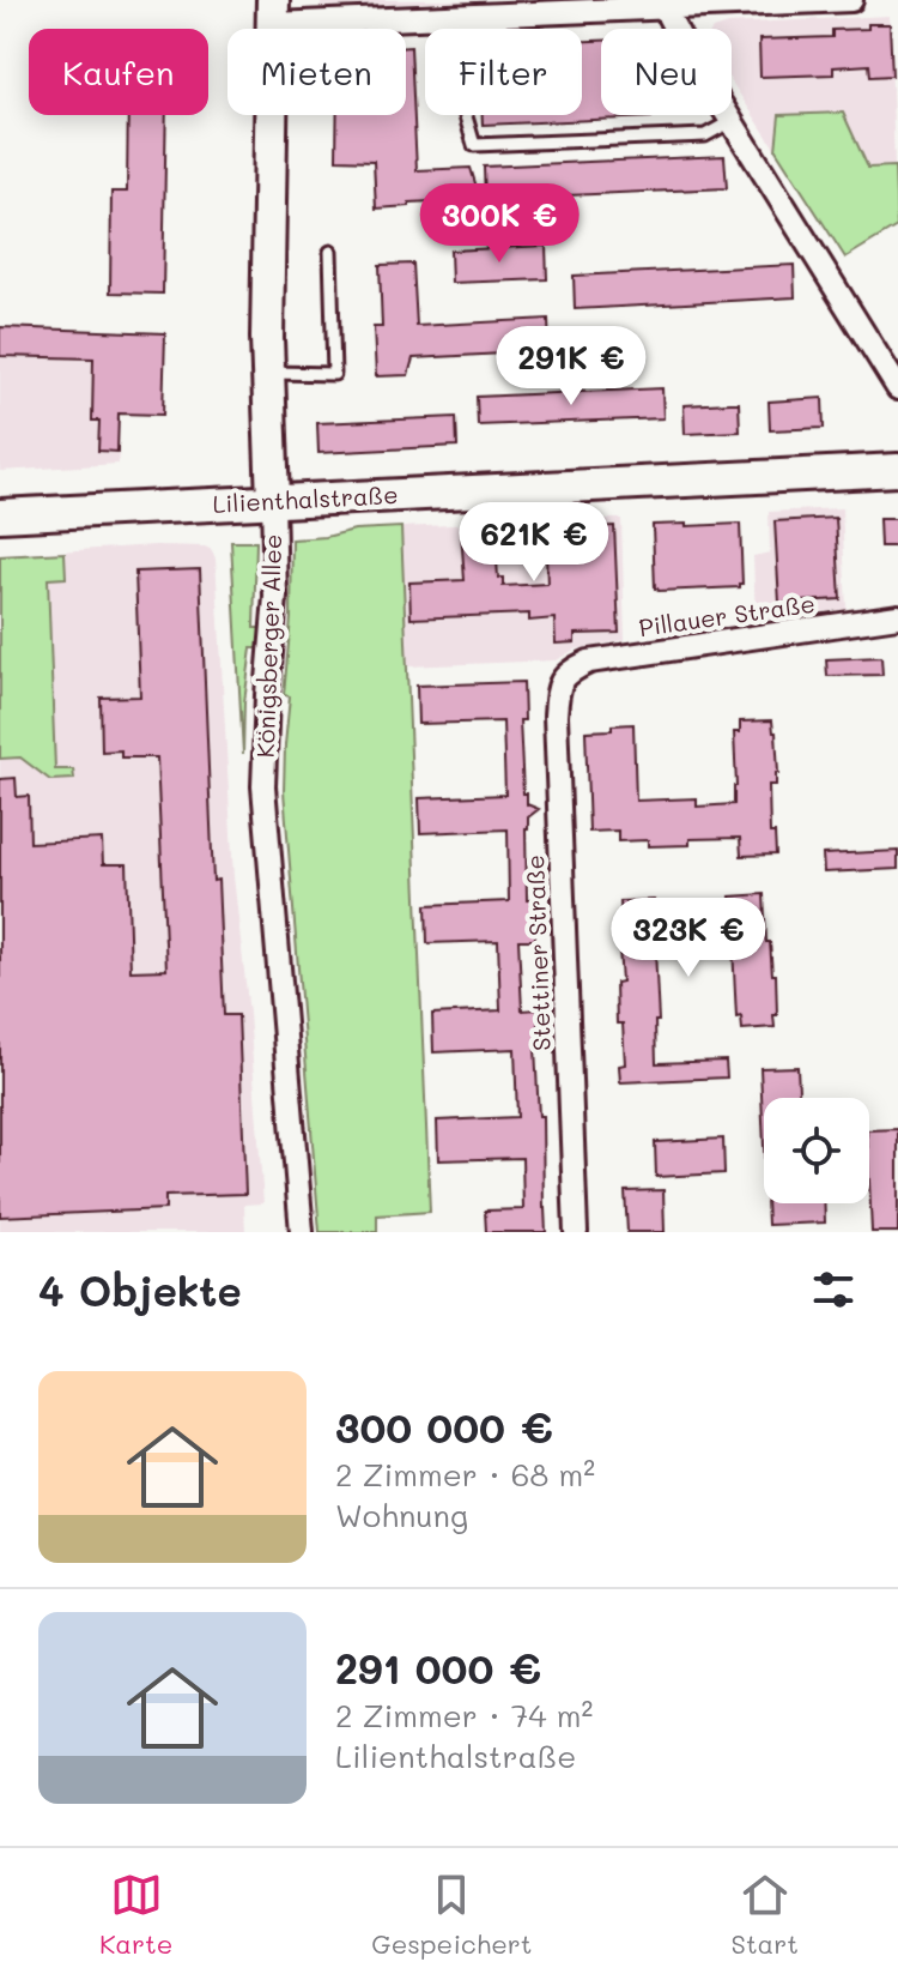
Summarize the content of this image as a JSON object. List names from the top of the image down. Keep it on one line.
{"streets":{"street":["Lilienthalstraße","Pillauer Straße","Königsberger Allee","Stettiner Straße"]},"crossings":[["Lilienthalstraße","Königsberger Allee"],["Pillauer Straße","Stettiner Straße"]],"page":{"chip":["Kaufen","Mieten","Filter","Neu"],"price":["300K €","291K €","621K €","323K €"],"heading":"4 Objekte","list":[{"name":"300 000 €","note":"2 Zimmer · 68 m² · Wohnung"},{"name":"291 000 €","note":"2 Zimmer · 74 m² · Lilienthalstraße"}],"tabs":["Karte","Gespeichert","Start"]}}
